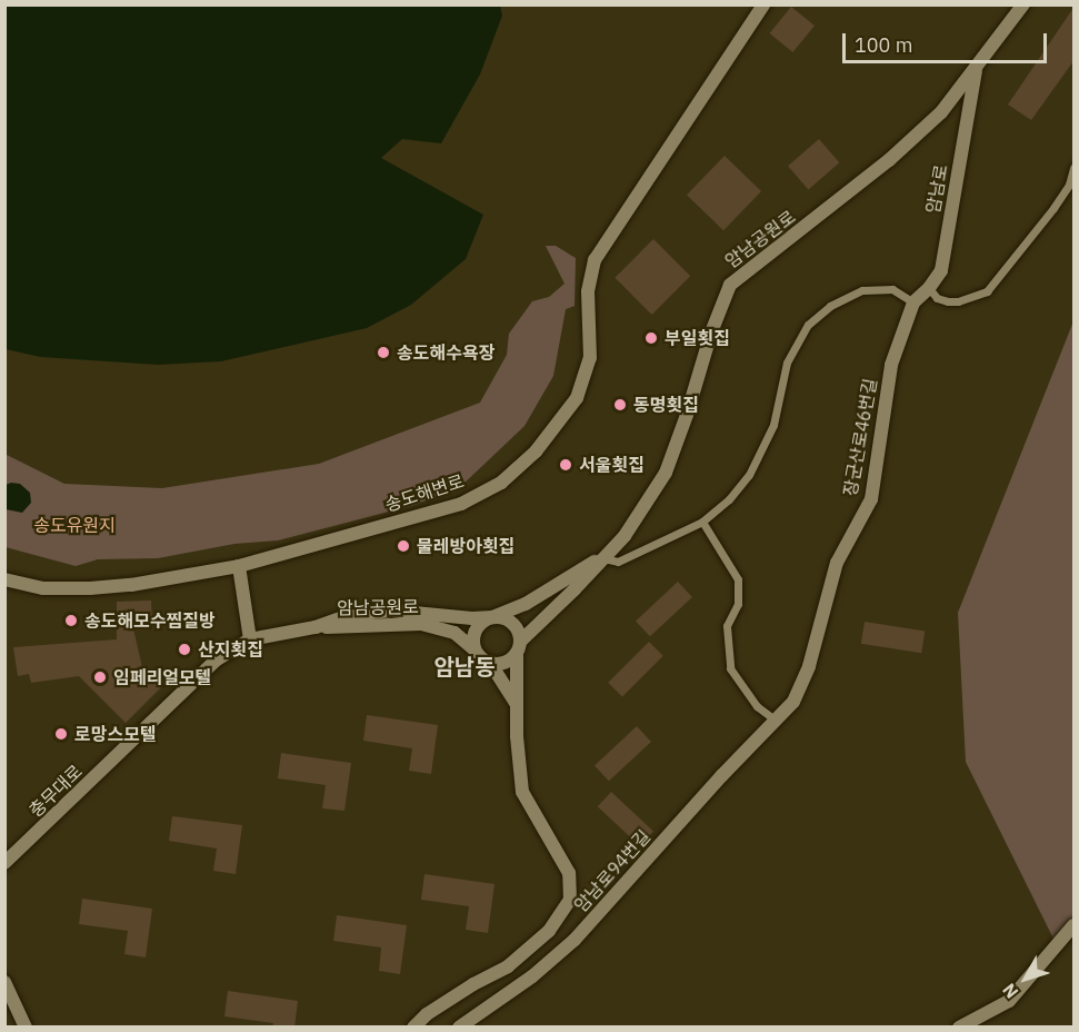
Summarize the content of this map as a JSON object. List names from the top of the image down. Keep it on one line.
{"streets":{"street":["암남로","암남공원로","장군산로46번길","송도해변로","충무대로","암남로94번길"]},"crossings":[["암남로","암남공원로"],["암남로","장군산로46번길"],["암남공원로","충무대로"],["장군산로46번길","암남로94번길"]],"districts":["암남동"],"parks":["송도유원지"],"places":["부일횟집","송도해수욕장","동명횟집","서울횟집","물레방아횟집","송도해모수찜질방","산지횟집","임페리얼모텔","로망스모텔"],"scale_bar":"100 m","north":"bottom left"}
